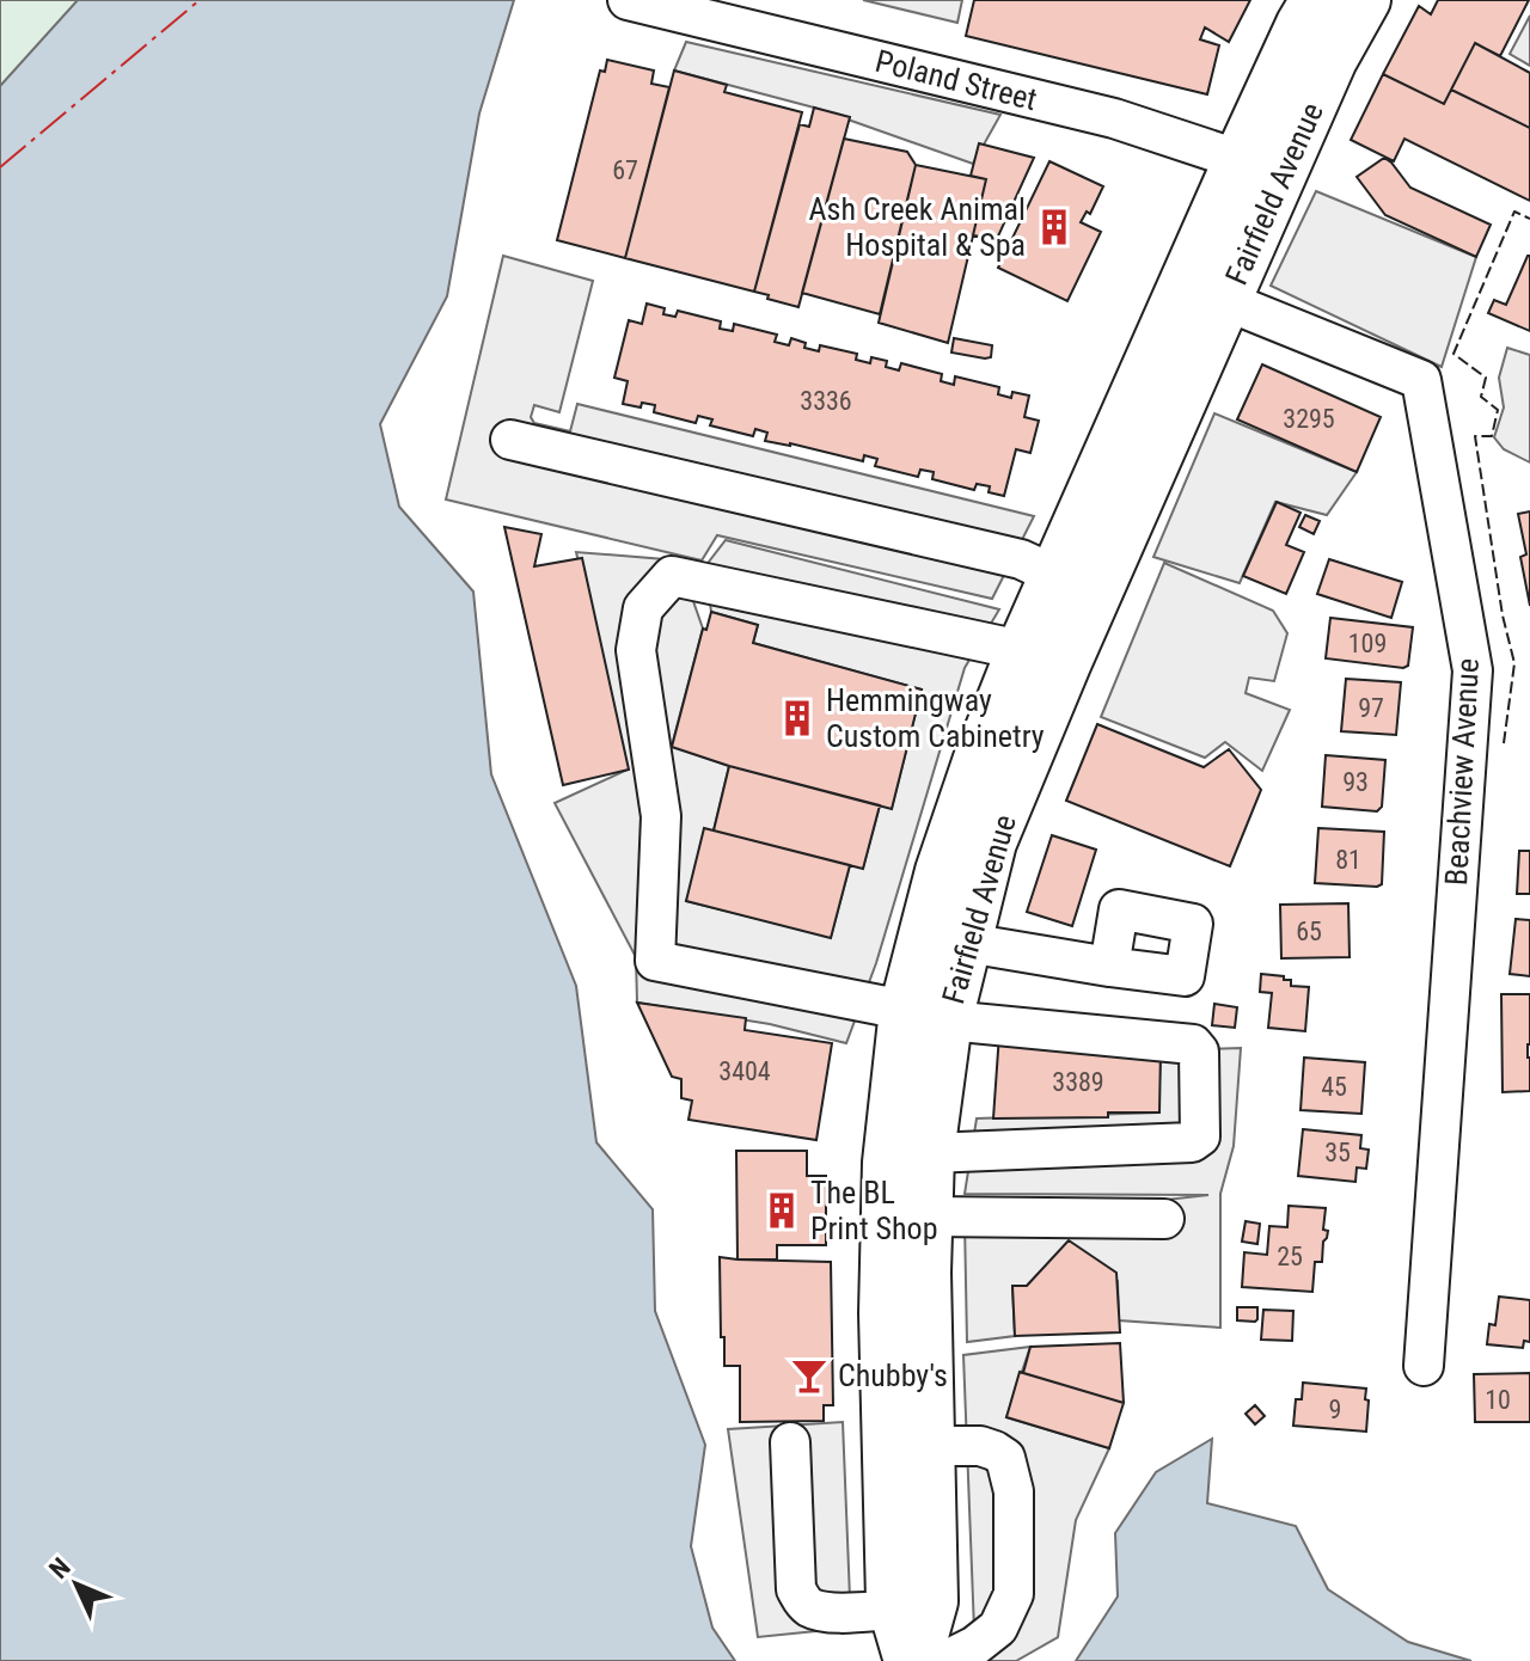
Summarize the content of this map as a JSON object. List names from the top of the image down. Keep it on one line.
{"streets":{"main road":["Fairfield Avenue"],"street":["Poland Street","Beachview Avenue"]},"crossings":[["Poland Street","Fairfield Avenue"],["Fairfield Avenue","Beachview Avenue"]],"places":{"building":["Ash Creek Animal Hospital & Spa","Hemmingway Custom Cabinetry","The BL Print Shop"],"bar":["Chubby's"]},"house_numbers":["67","3336","3295","109","97","93","81","65","3404","3389","45","35","25","10","9"],"north":"top left"}
